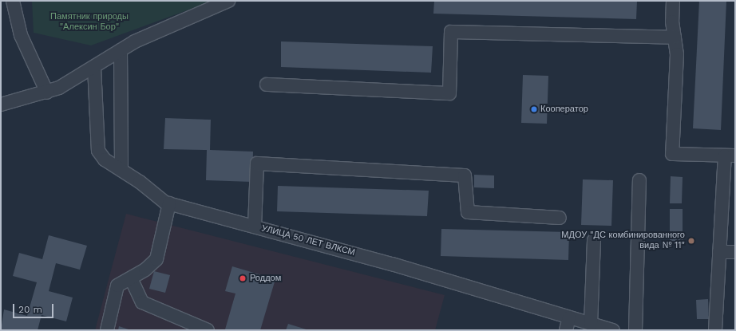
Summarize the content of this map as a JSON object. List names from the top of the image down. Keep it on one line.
{"streets":{"street":["УЛИЦА 50 ЛЕТ ВЛКСМ"]},"parks":["Памятник природы \"Алексин Бор\""],"places":["Кооператор","МДОУ \"ДС комбинированного вида № 11\"","Роддом"],"scale_bar":"20 m"}
